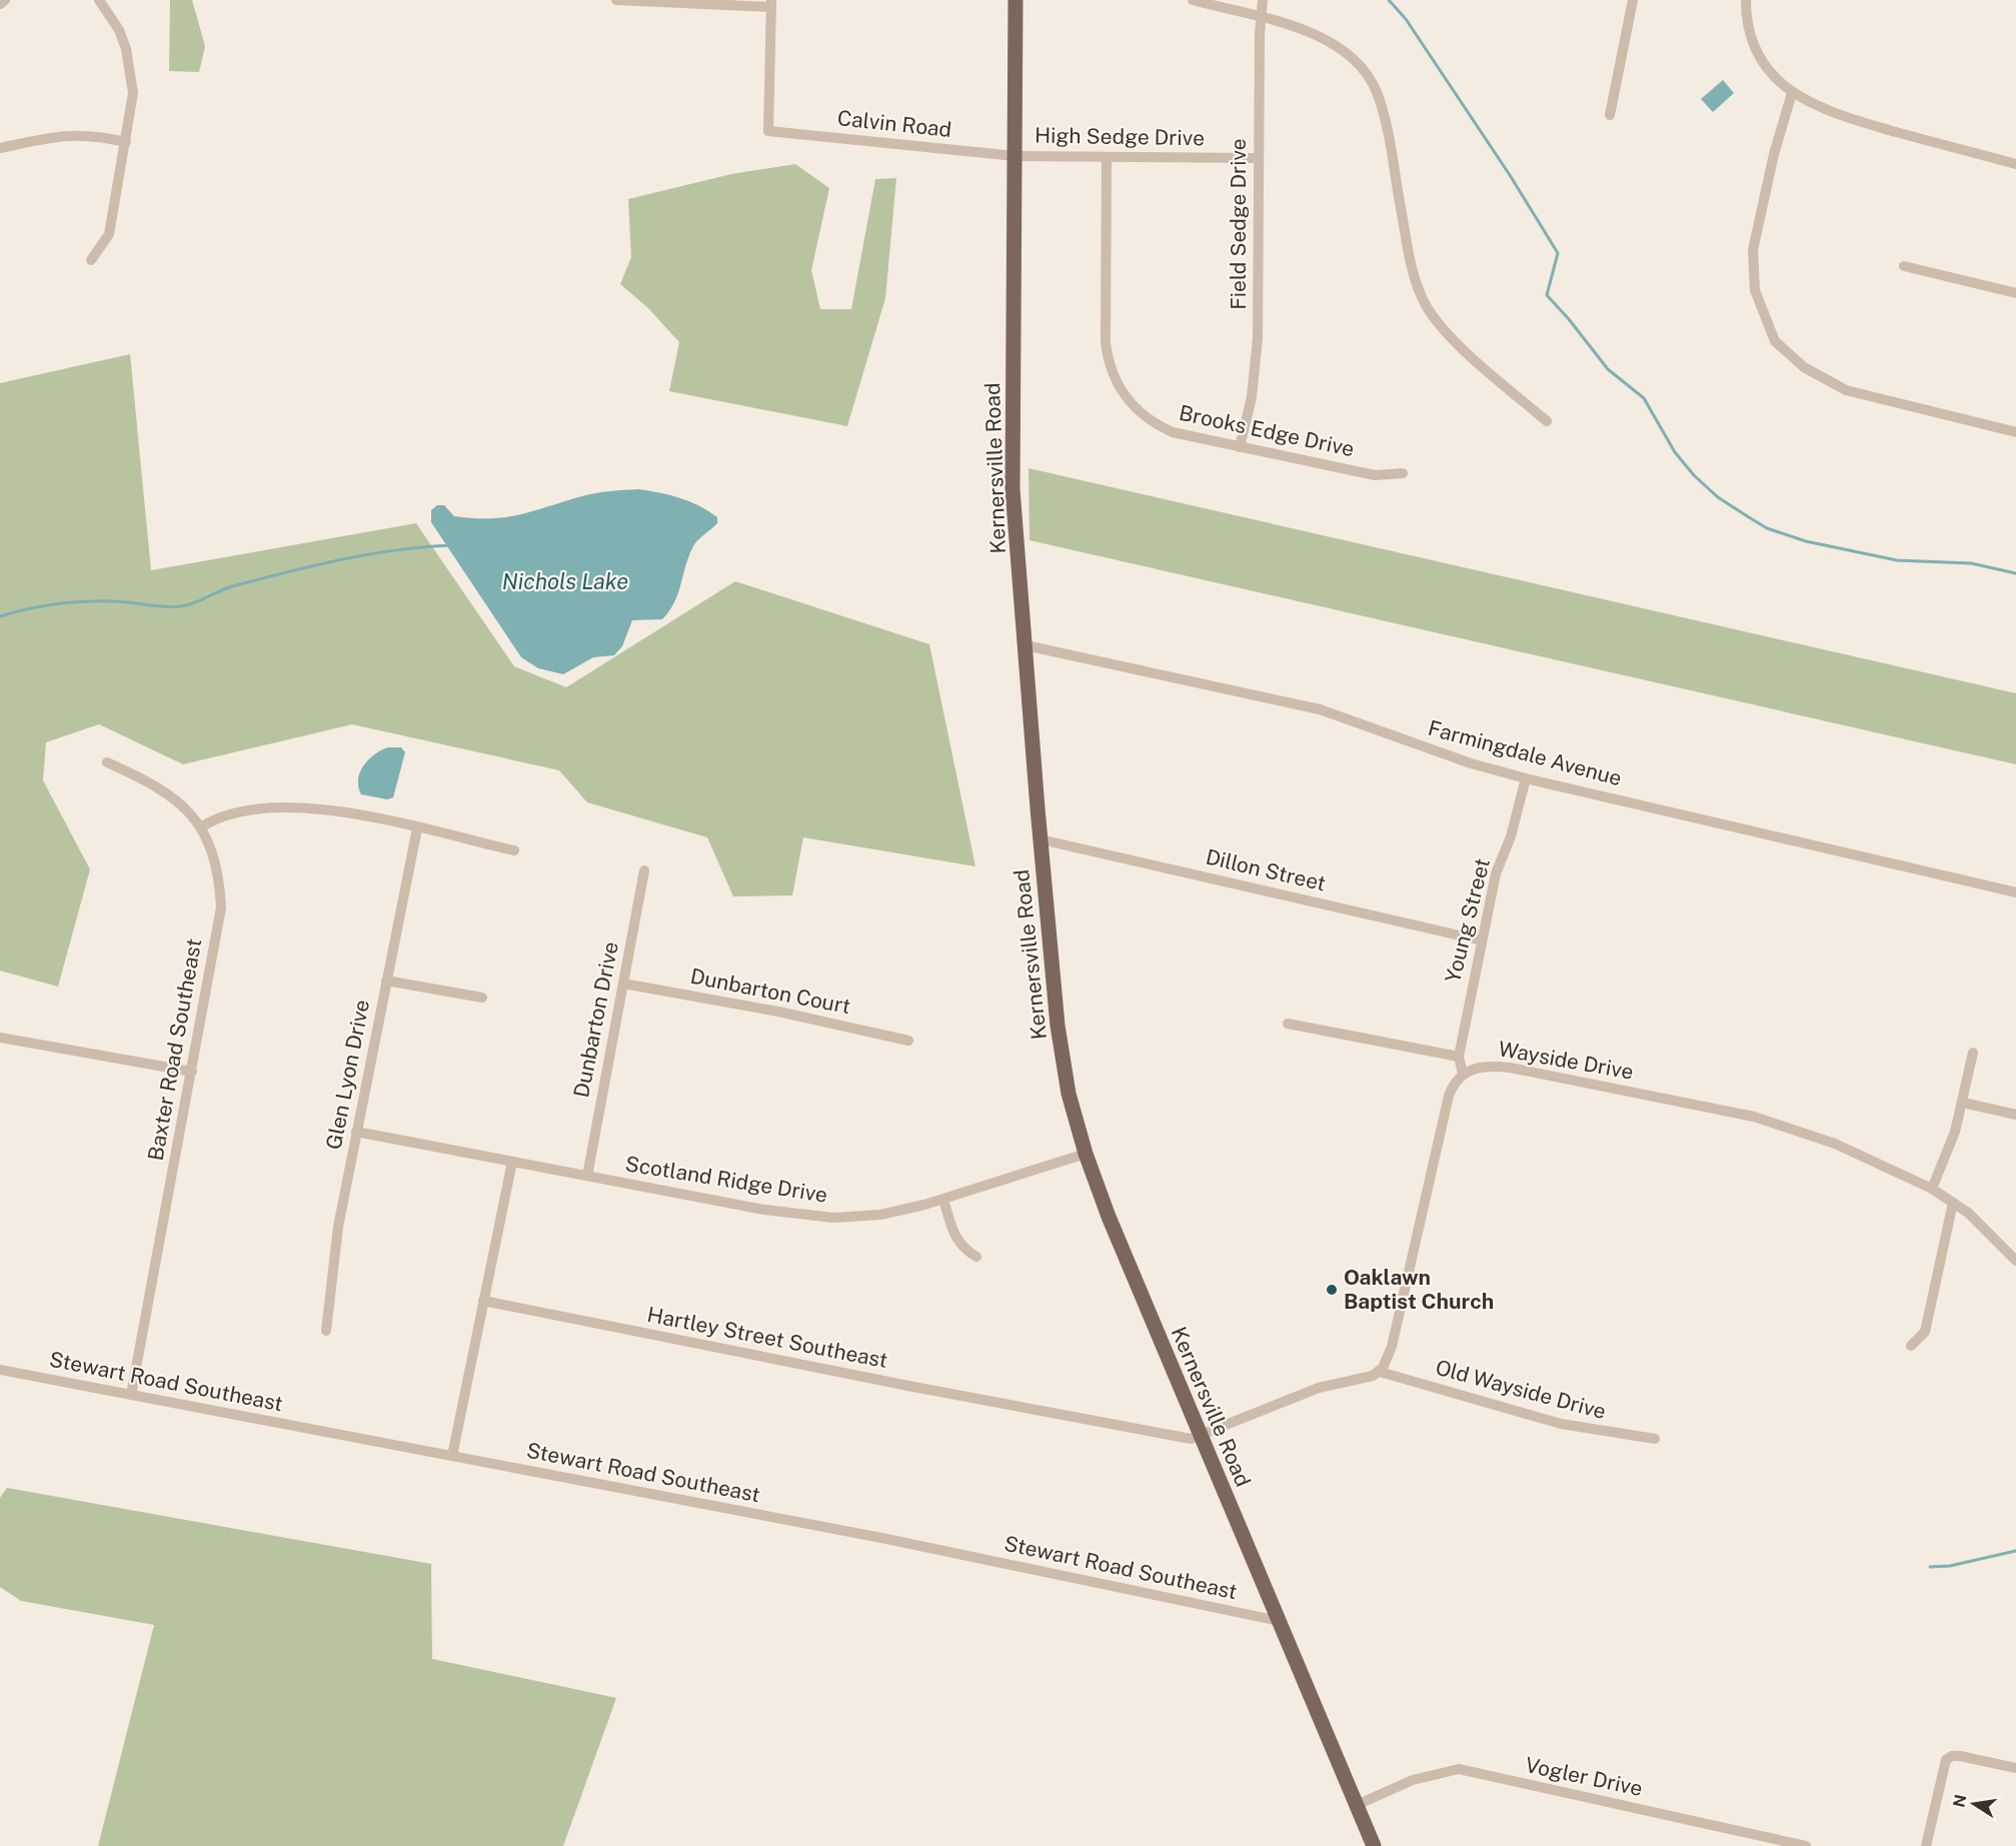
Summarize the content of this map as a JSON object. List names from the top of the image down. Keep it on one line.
{"streets":{"main road":["Kernersville Road"],"street":["Calvin Road","High Sedge Drive","Field Sedge Drive","Brooks Edge Drive","Farmingdale Avenue","Dillon Street","Young Street","Dunbarton Court","Dunbarton Drive","Baxter Road Southeast","Wayside Drive","Glen Lyon Drive","Scotland Ridge Drive","Hartley Street Southeast","Stewart Road Southeast","Old Wayside Drive","Vogler Drive"]},"crossings":[["Calvin Road","High Sedge Drive"],["Calvin Road","Kernersville Road"],["High Sedge Drive","Field Sedge Drive"],["High Sedge Drive","Brooks Edge Drive"],["High Sedge Drive","Kernersville Road"],["Field Sedge Drive","Brooks Edge Drive"],["Kernersville Road","Farmingdale Avenue"],["Kernersville Road","Dillon Street"],["Kernersville Road","Scotland Ridge Drive"],["Kernersville Road","Hartley Street Southeast"],["Kernersville Road","Stewart Road Southeast"],["Kernersville Road","Vogler Drive"],["Farmingdale Avenue","Young Street"],["Dillon Street","Young Street"],["Young Street","Wayside Drive"],["Dunbarton Court","Dunbarton Drive"],["Dunbarton Drive","Scotland Ridge Drive"],["Baxter Road Southeast","Stewart Road Southeast"],["Glen Lyon Drive","Scotland Ridge Drive"]],"water":["Nichols Lake"],"places":["Oaklawn Baptist Church"],"north":"left"}
